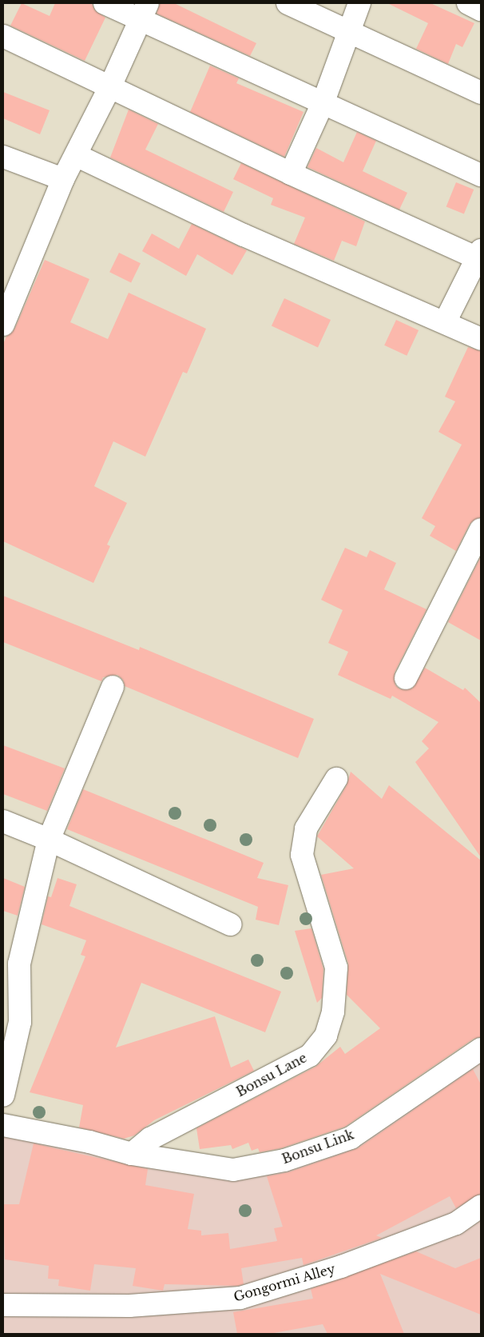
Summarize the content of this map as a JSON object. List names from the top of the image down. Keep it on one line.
{"streets":{"street":["Bonsu Lane","Bonsu Link","Gongormi Alley"]},"crossings":[["Bonsu Lane","Bonsu Link"]]}
